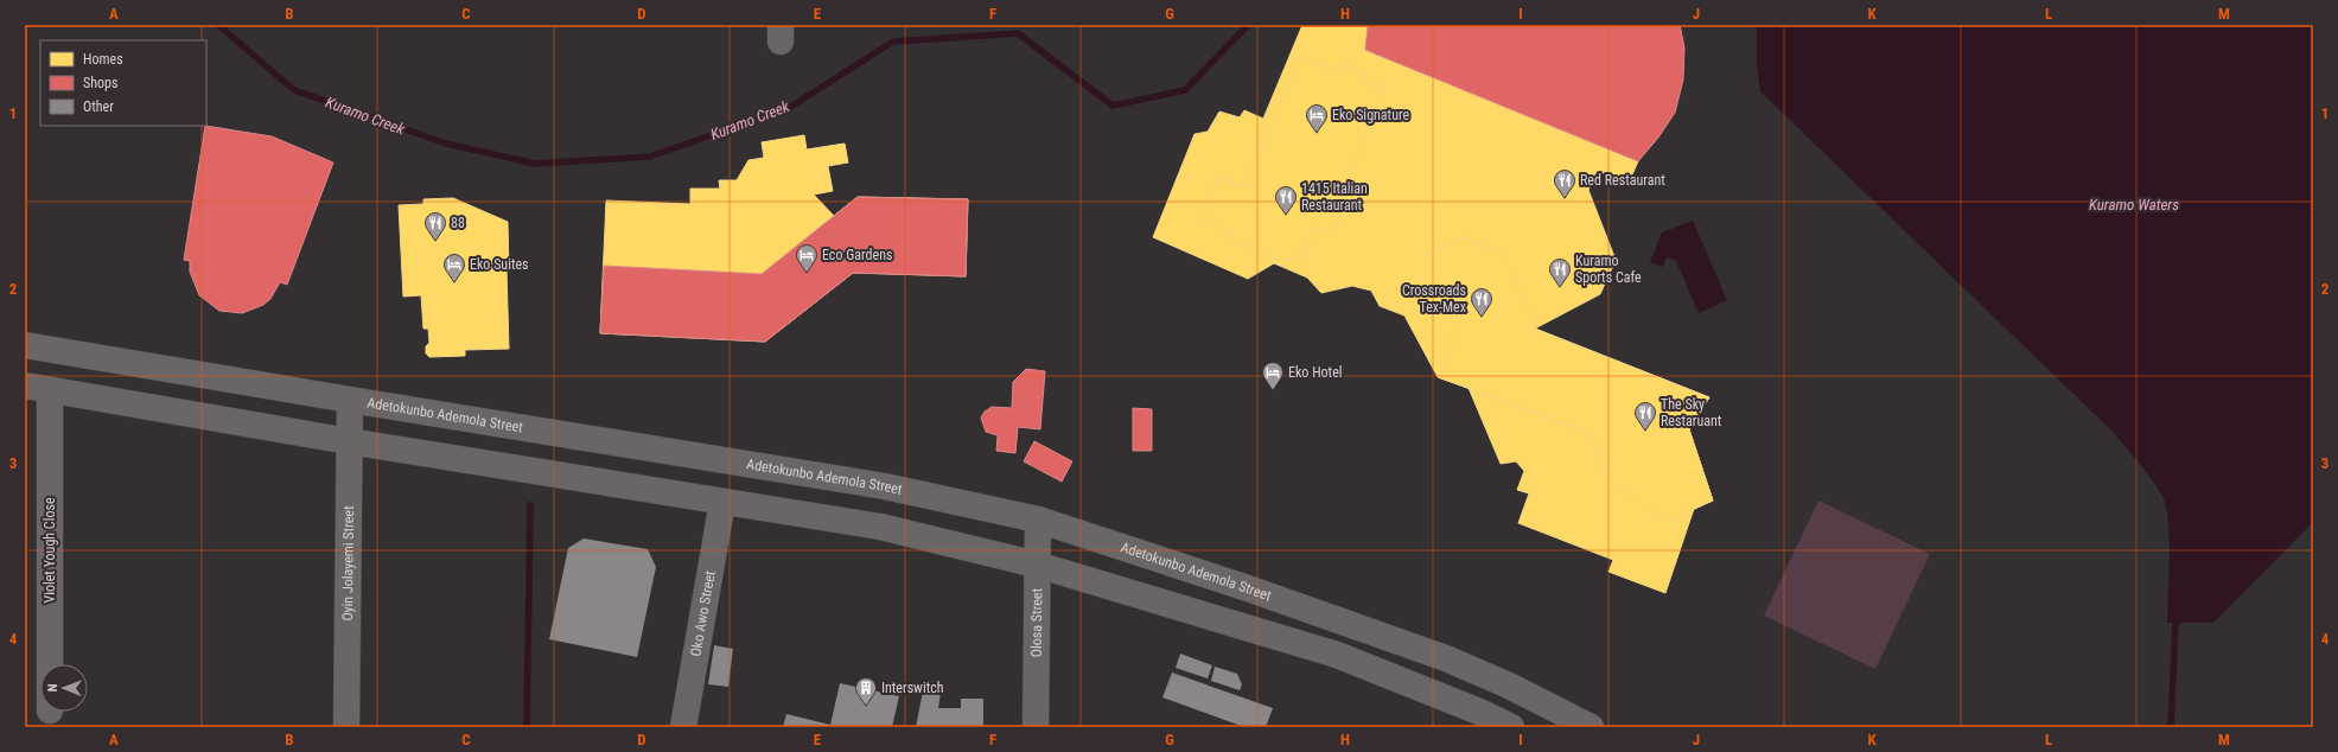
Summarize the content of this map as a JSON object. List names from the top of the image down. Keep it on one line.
{"streets":{"main road":["Adetokunbo Ademola Street","Violet Yough Close","Oyin Jolayemi Street","Oko Awo Street","Olosa Street"]},"crossings":[["Adetokunbo Ademola Street","Oyin Jolayemi Street"],["Adetokunbo Ademola Street","Olosa Street"]],"water":["Kuramo Creek","Kuramo Waters"],"places":{"hotel":["Eko Signature","Eco Gardens","Eko Suites","Eko Hotel"],"restaurant":["Red Restaurant","1415 Italian Restaurant","88","Kuramo Sports Cafe","Crossroads Tex-Mex","The Sky Restaruant"],"building":["Interswitch"]},"legend":["Homes","Shops","Other"],"north":"left","grid":{"columns":["A","B","C","D","E","F","G","H","I","J","K","L","M"],"rows":["1","2","3","4"]}}
